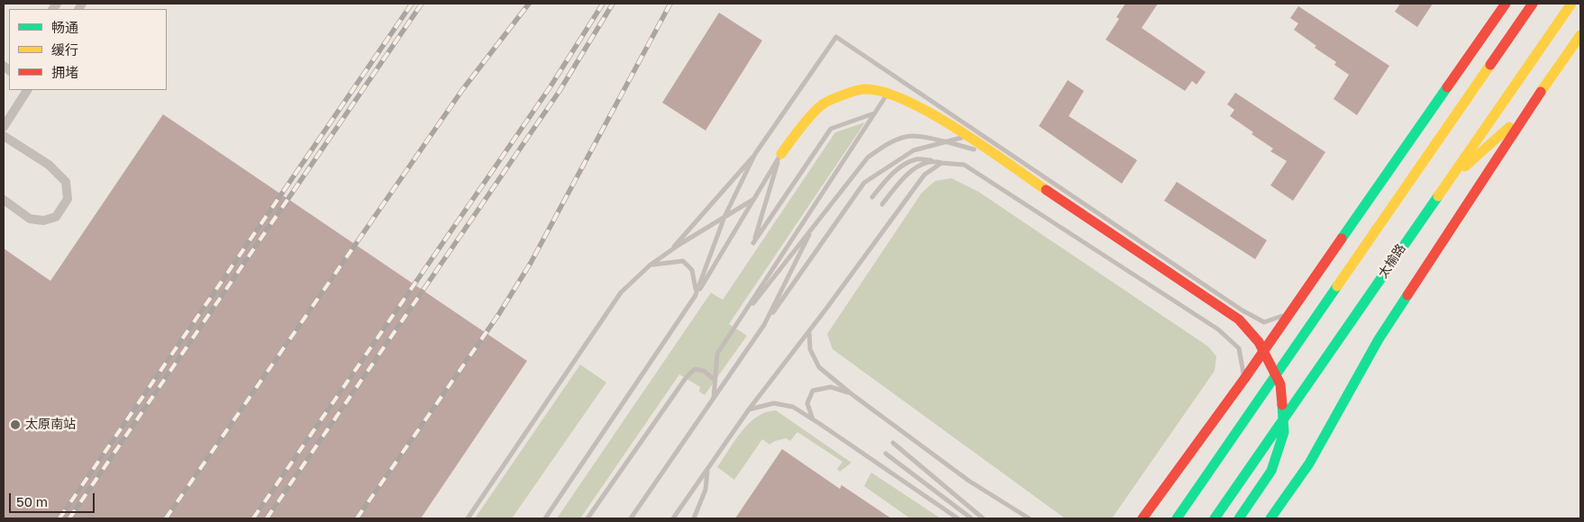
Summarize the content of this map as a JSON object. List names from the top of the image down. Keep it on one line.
{"streets":{"highway":["太榆路"]},"places":["太原南站"],"legend":["畅通","缓行","拥堵"],"scale_bar":"50 m"}
